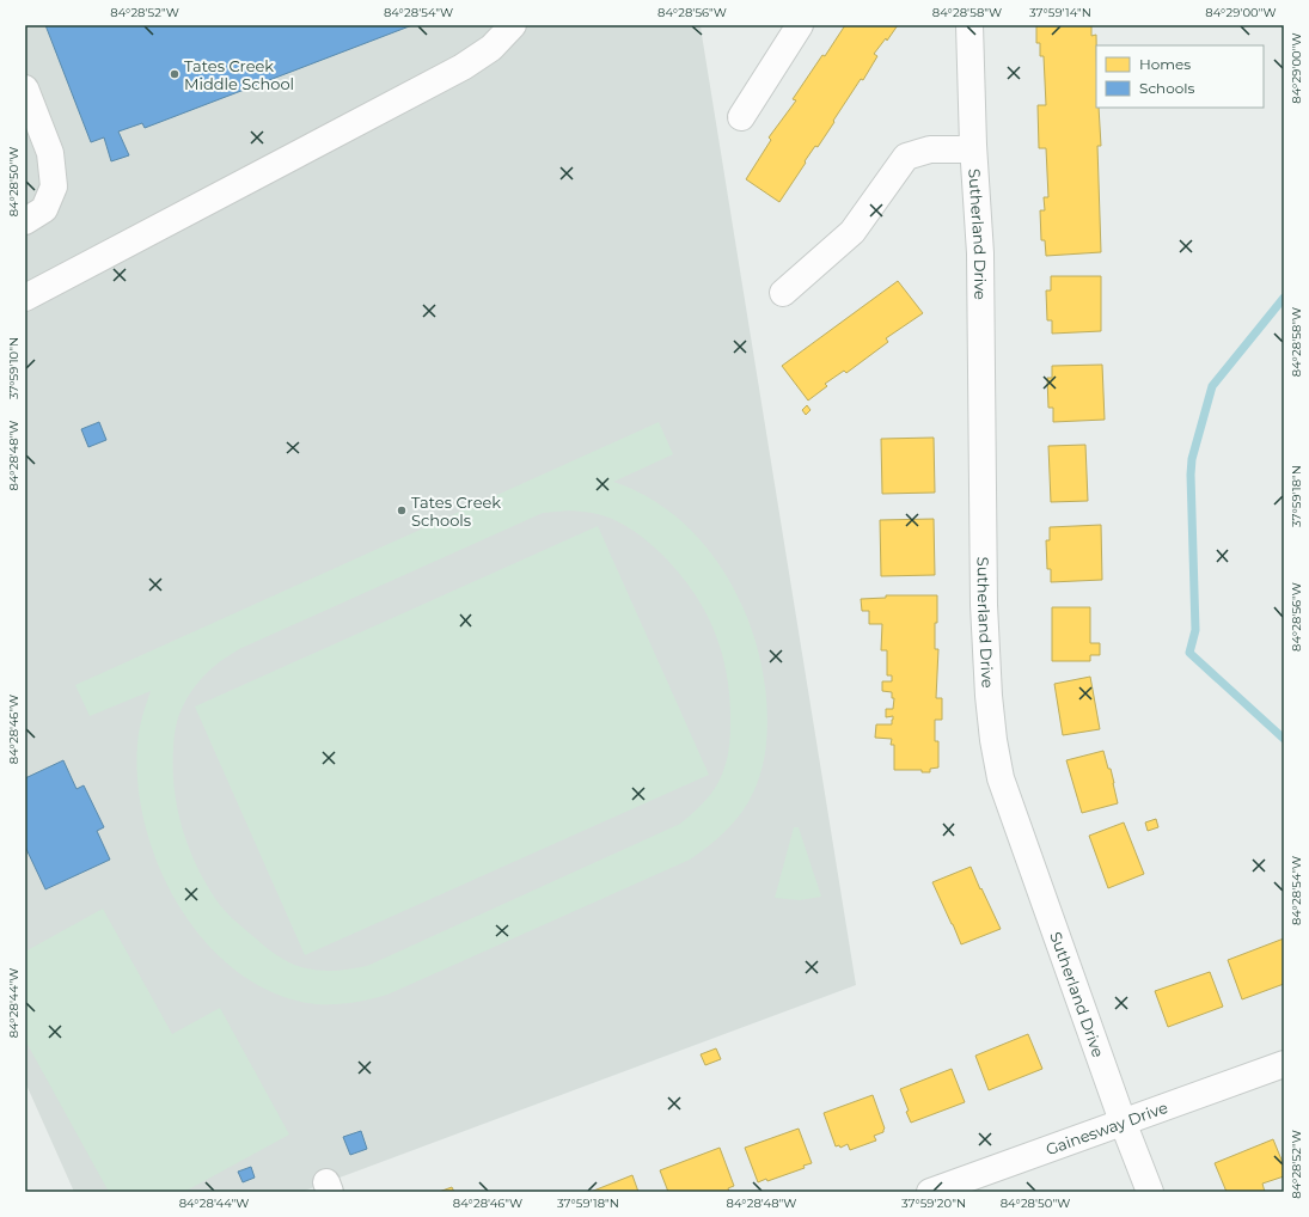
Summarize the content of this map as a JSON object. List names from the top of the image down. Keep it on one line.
{"streets":{"street":["Sutherland Drive","Gainesway Drive"]},"crossings":[["Sutherland Drive","Gainesway Drive"]],"places":["Tates Creek Middle School","Tates Creek Schools"],"legend":["Homes","Schools"],"coordinates":["84°28'52\"W","84°28'54\"W","84°28'56\"W","84°28'58\"W","37°59'14\"N","84°29'00\"W","84°28'50\"W","37°59'10\"N","84°28'48\"W","37°59'18\"N","84°28'46\"W","84°28'44\"W","37°59'20\"N"]}
